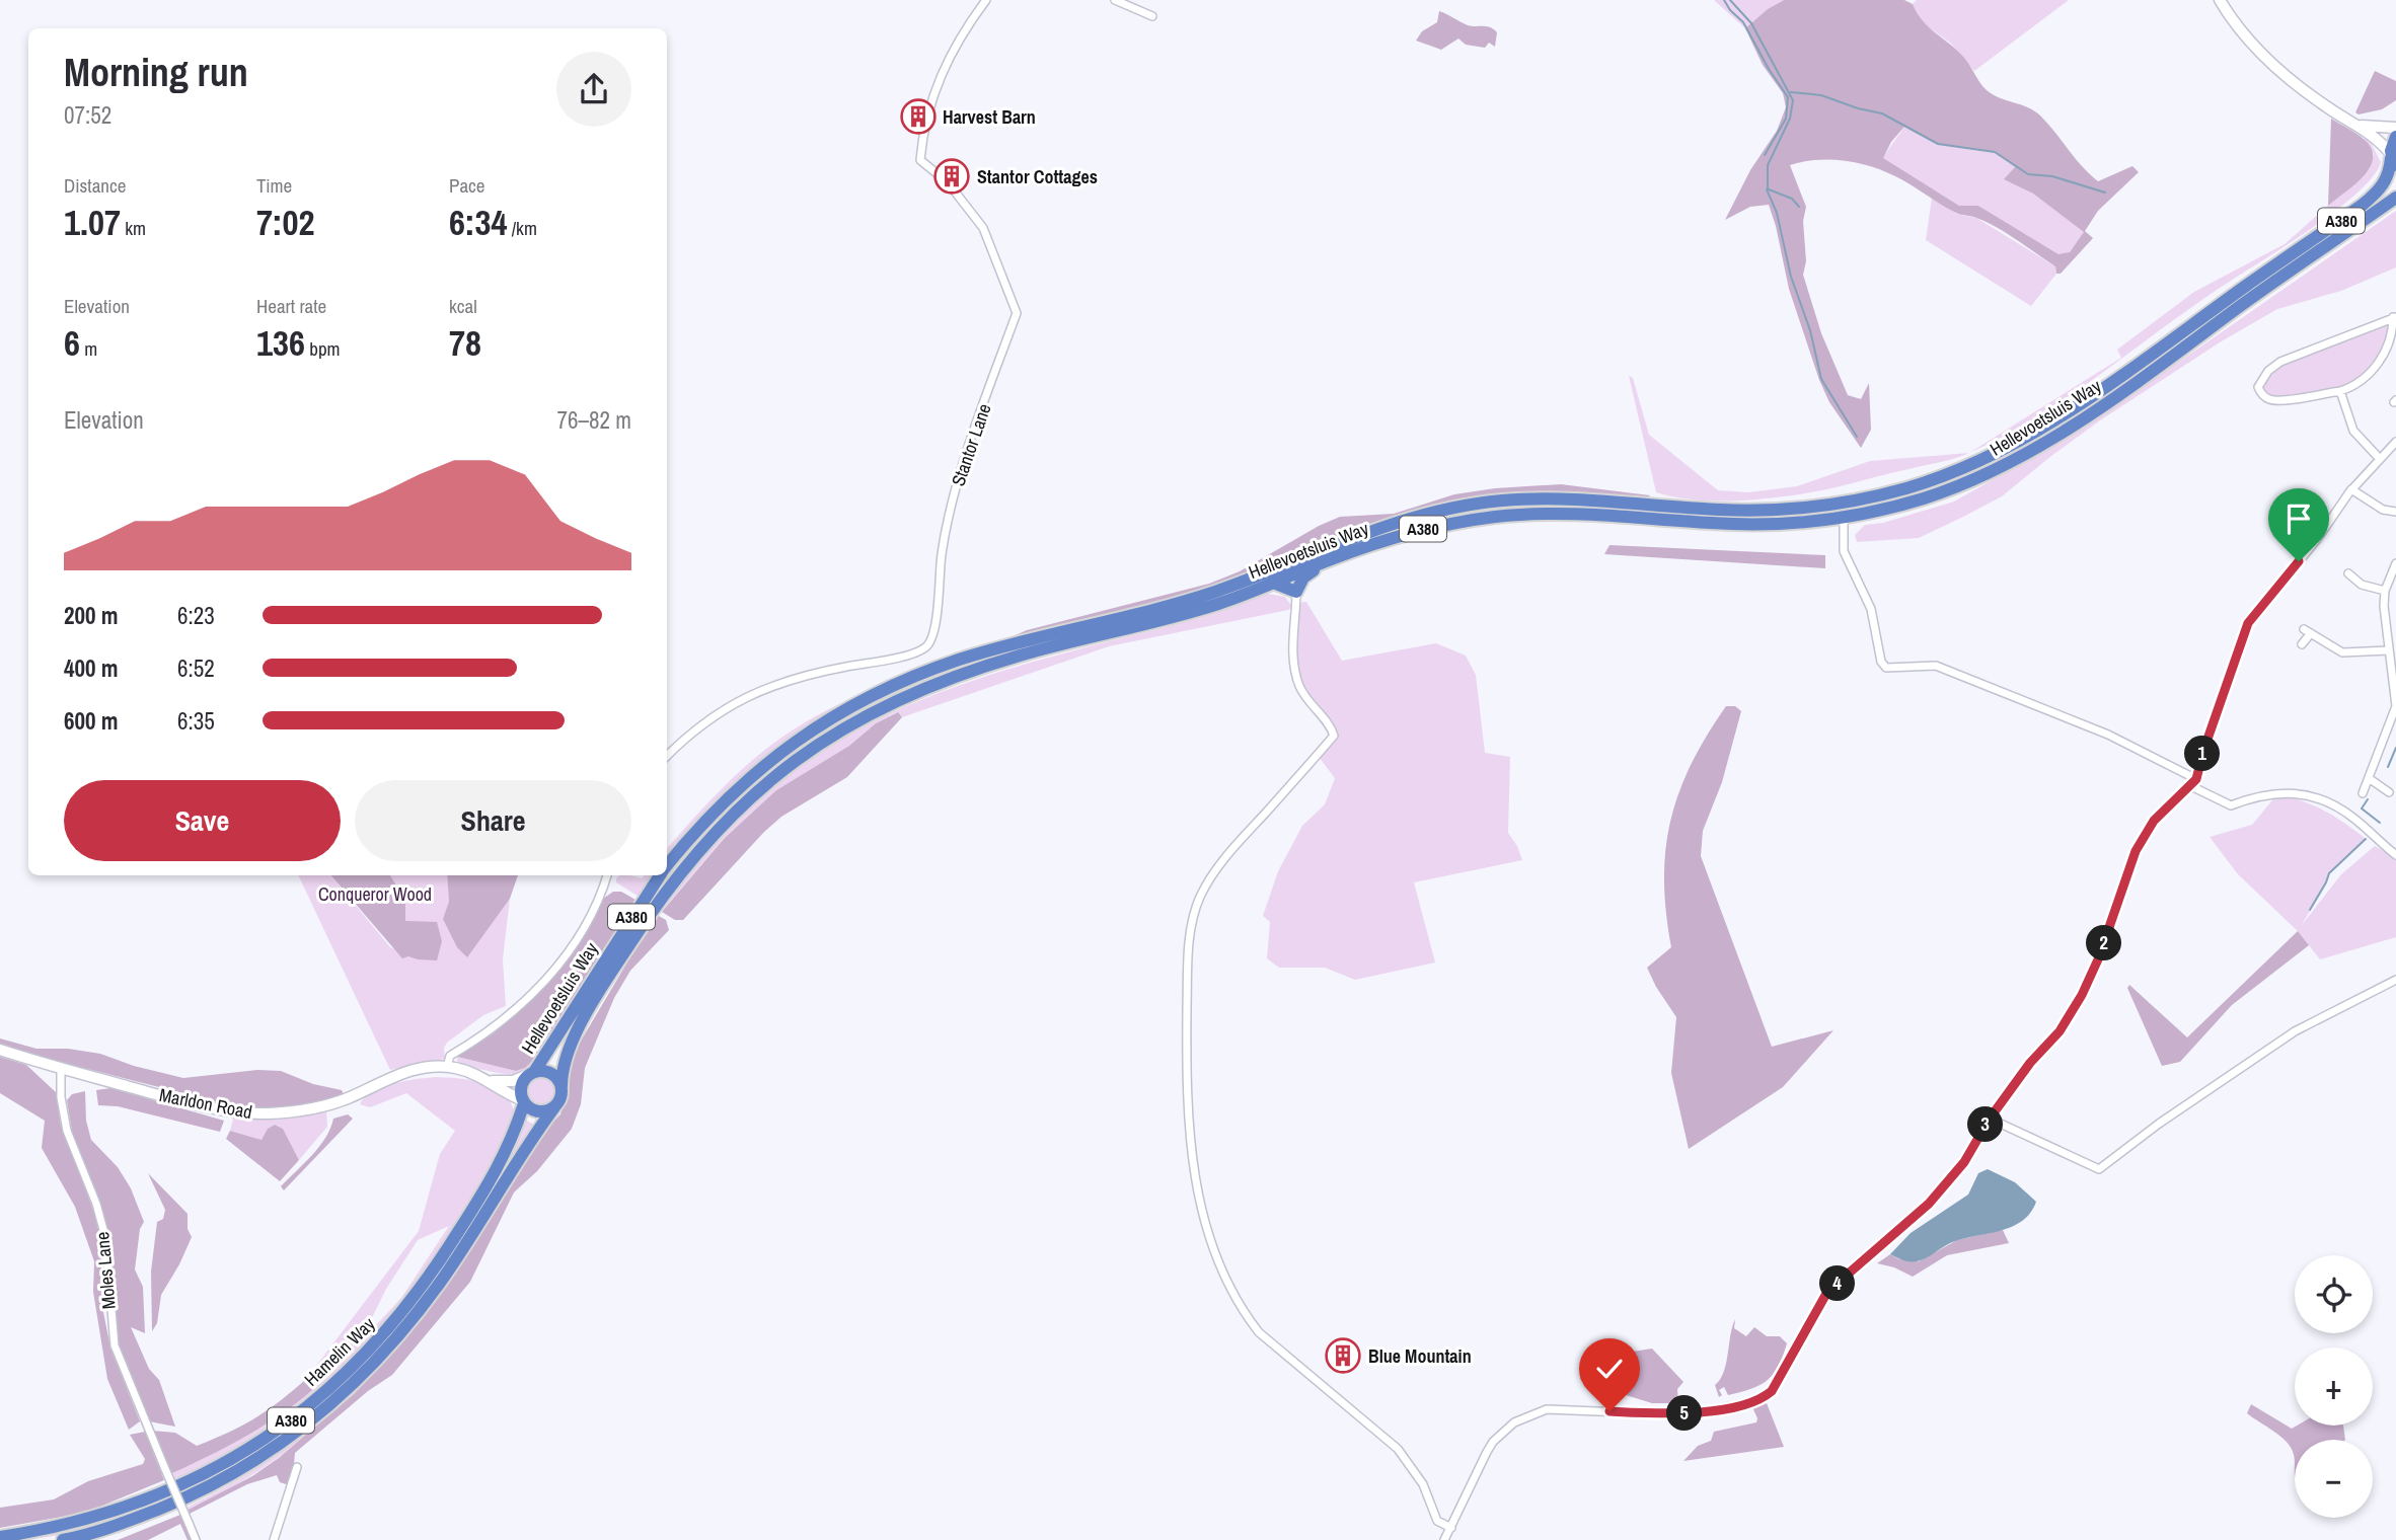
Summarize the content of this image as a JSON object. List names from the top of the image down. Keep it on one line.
{"streets":{"highway":["A380","Hellevoetsluis Way","Hamelin Way"],"street":["Stantor Lane","Marldon Road","Moles Lane"]},"crossings":[["Hellevoetsluis Way","Marldon Road"],["Hellevoetsluis Way","Hamelin Way"],["Marldon Road","Moles Lane"],["Marldon Road","Hamelin Way"]],"parks":["Conqueror Wood"],"places":{"building":["Harvest Barn","Stantor Cottages","Blue Mountain"]},"page":{"heading":["Morning run","07:52"],"stats":[["Distance","1.07 km"],["Time","7:02"],["Pace","6:34 /km"],["Elevation","6 m"],["Heart rate","136 bpm"],["kcal","78"]],"chart":["Elevation","76–82 m"],"list":[{"name":"200 m","note":"6:23"},{"name":"400 m","note":"6:52"},{"name":"600 m","note":"6:35"}],"pins":["1","2","3","4","5"],"buttons":["Save","Share"],"map_buttons":["+","−"]}}
